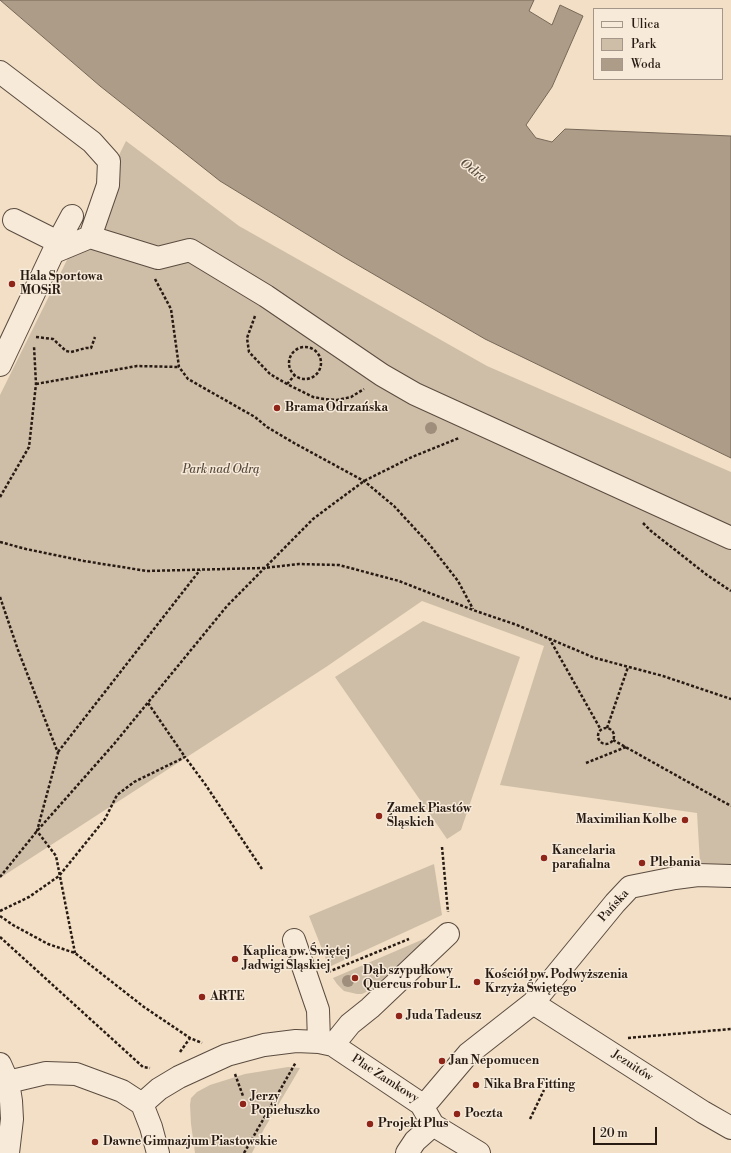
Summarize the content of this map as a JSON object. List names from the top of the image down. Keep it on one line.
{"streets":{"street":["Pańska","Jezuitów","Plac Zamkowy"]},"crossings":[["Pańska","Jezuitów"],["Pańska","Plac Zamkowy"]],"water":["Odra"],"parks":["Park nad Odrą"],"places":["Hala Sportowa MOSiR","Brama Odrzańska","Zamek Piastów Śląskich","Maximilian Kolbe","Kancelaria parafialna","Plebania","Kaplica pw. Świętej Jadwigi Śląskiej","Dąb szypułkowy Quercus robur L.","Kościół pw. Podwyższenia Krzyża Świętego","ARTE","Juda Tadeusz","Jan Nepomucen","Nika Bra Fitting","Jerzy Popiełuszko","Poczta","Projekt Plus","Dawne Gimnazjum Piastowskie"],"legend":["Ulica","Park","Woda"],"scale_bar":"20 m"}
